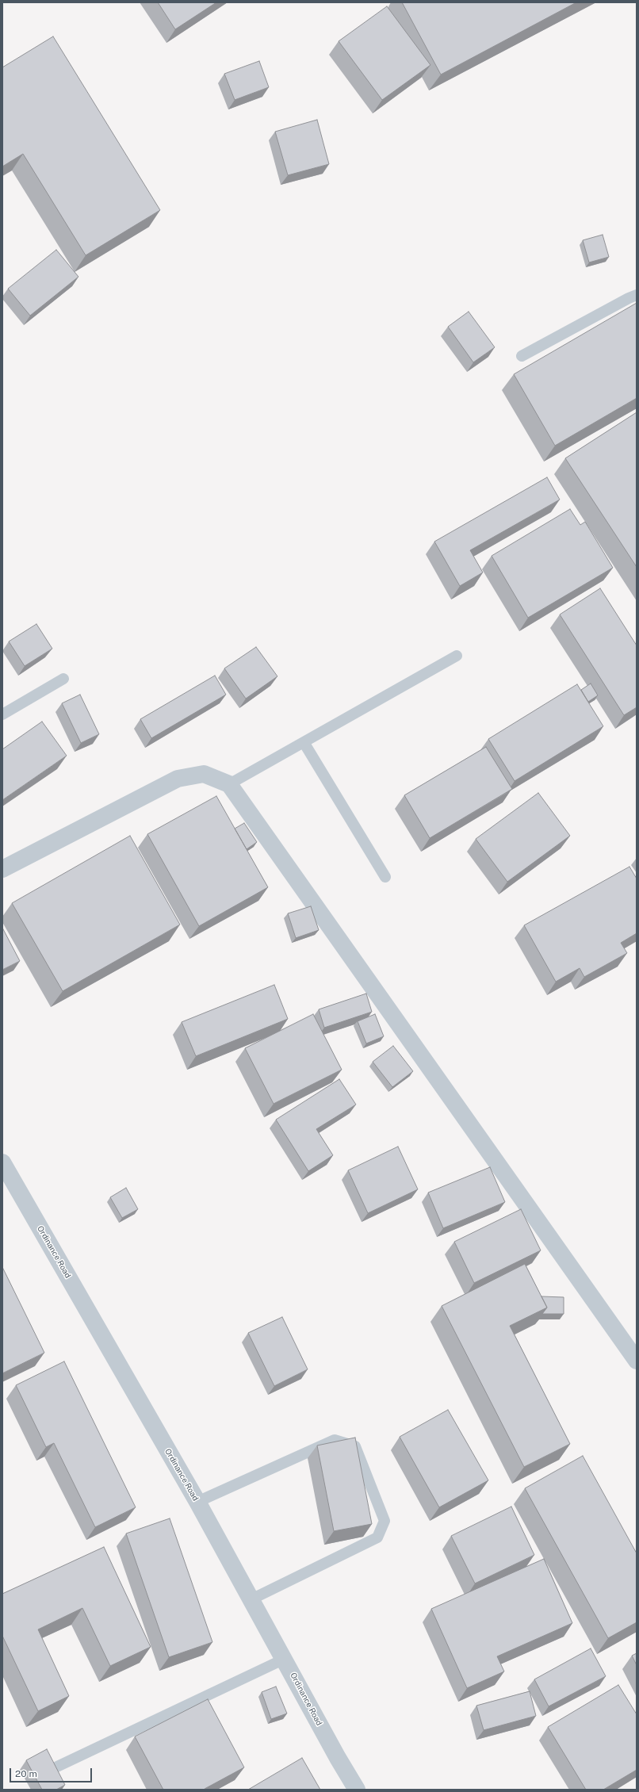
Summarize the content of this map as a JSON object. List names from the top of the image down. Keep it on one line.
{"streets":{"street":["Ordinance Road"]},"scale_bar":"20 m"}
